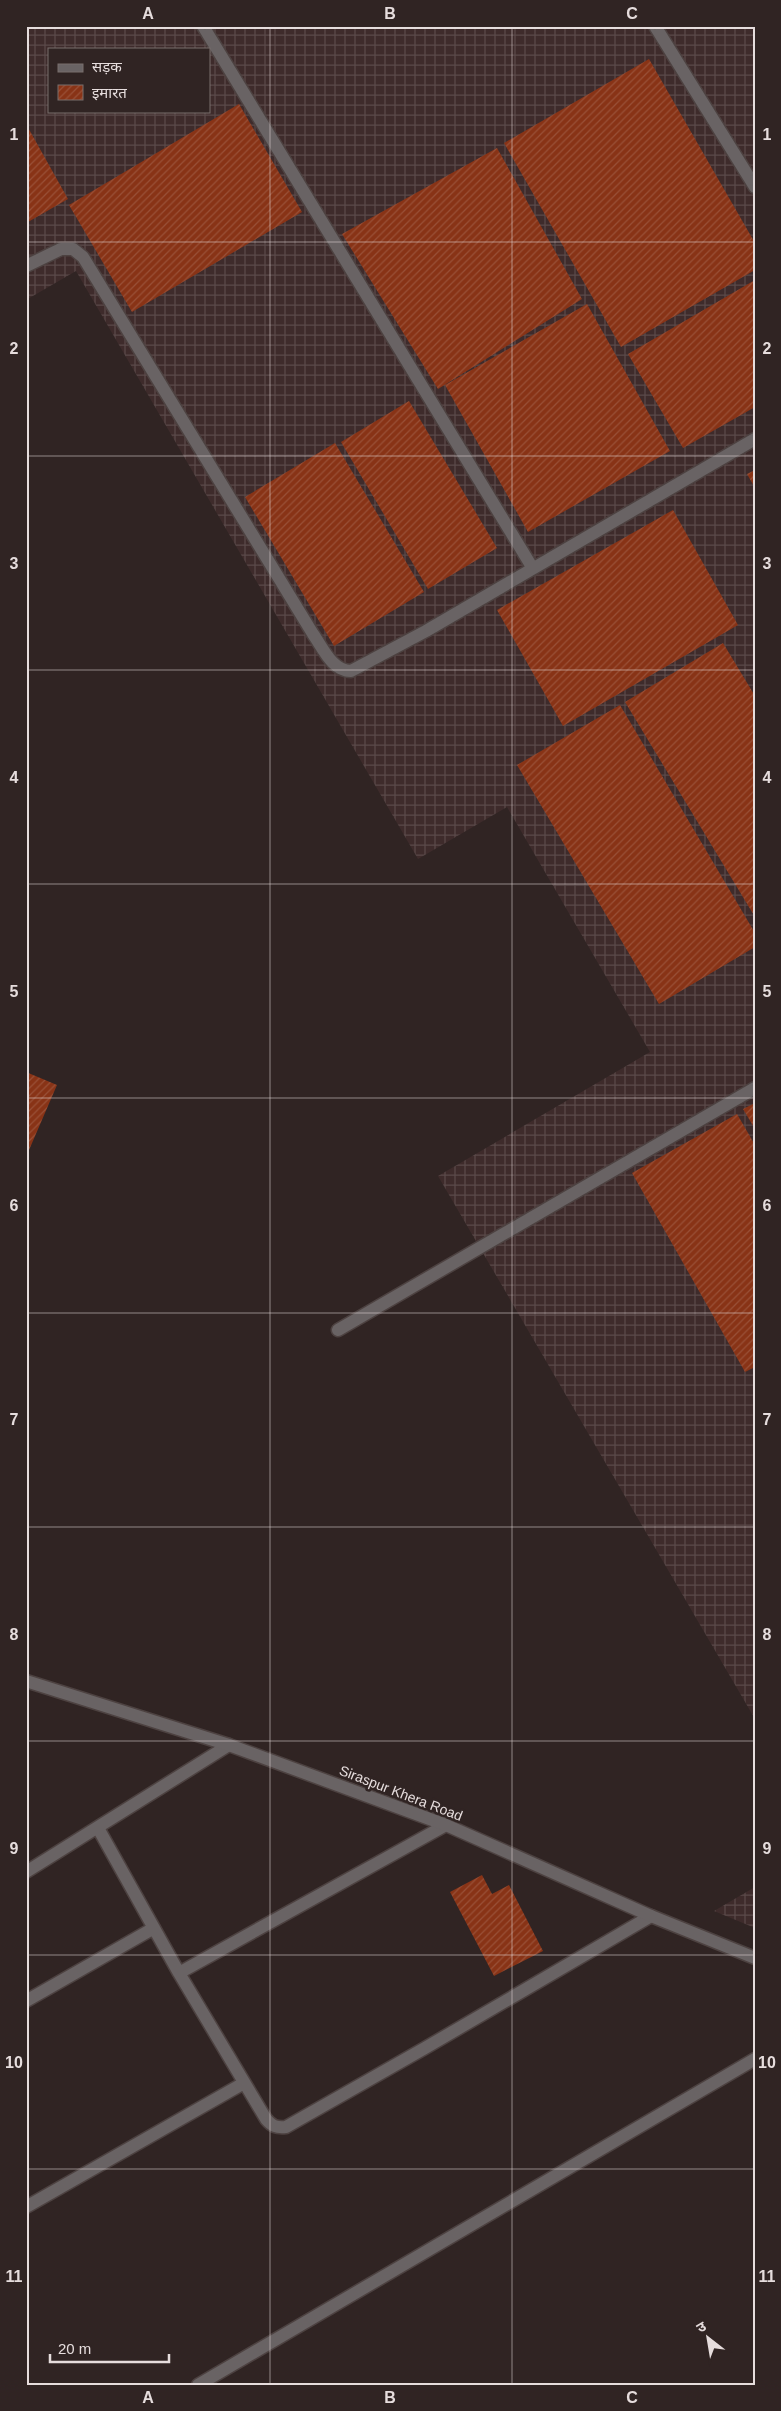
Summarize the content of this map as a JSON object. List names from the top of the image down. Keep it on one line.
{"streets":{"street":["Siraspur Khera Road"]},"legend":["सड़क","इमारत"],"scale_bar":"20 m","north":"top left","grid":{"columns":["A","B","C"],"rows":["1","2","3","4","5","6","7","8","9","10","11"]}}
